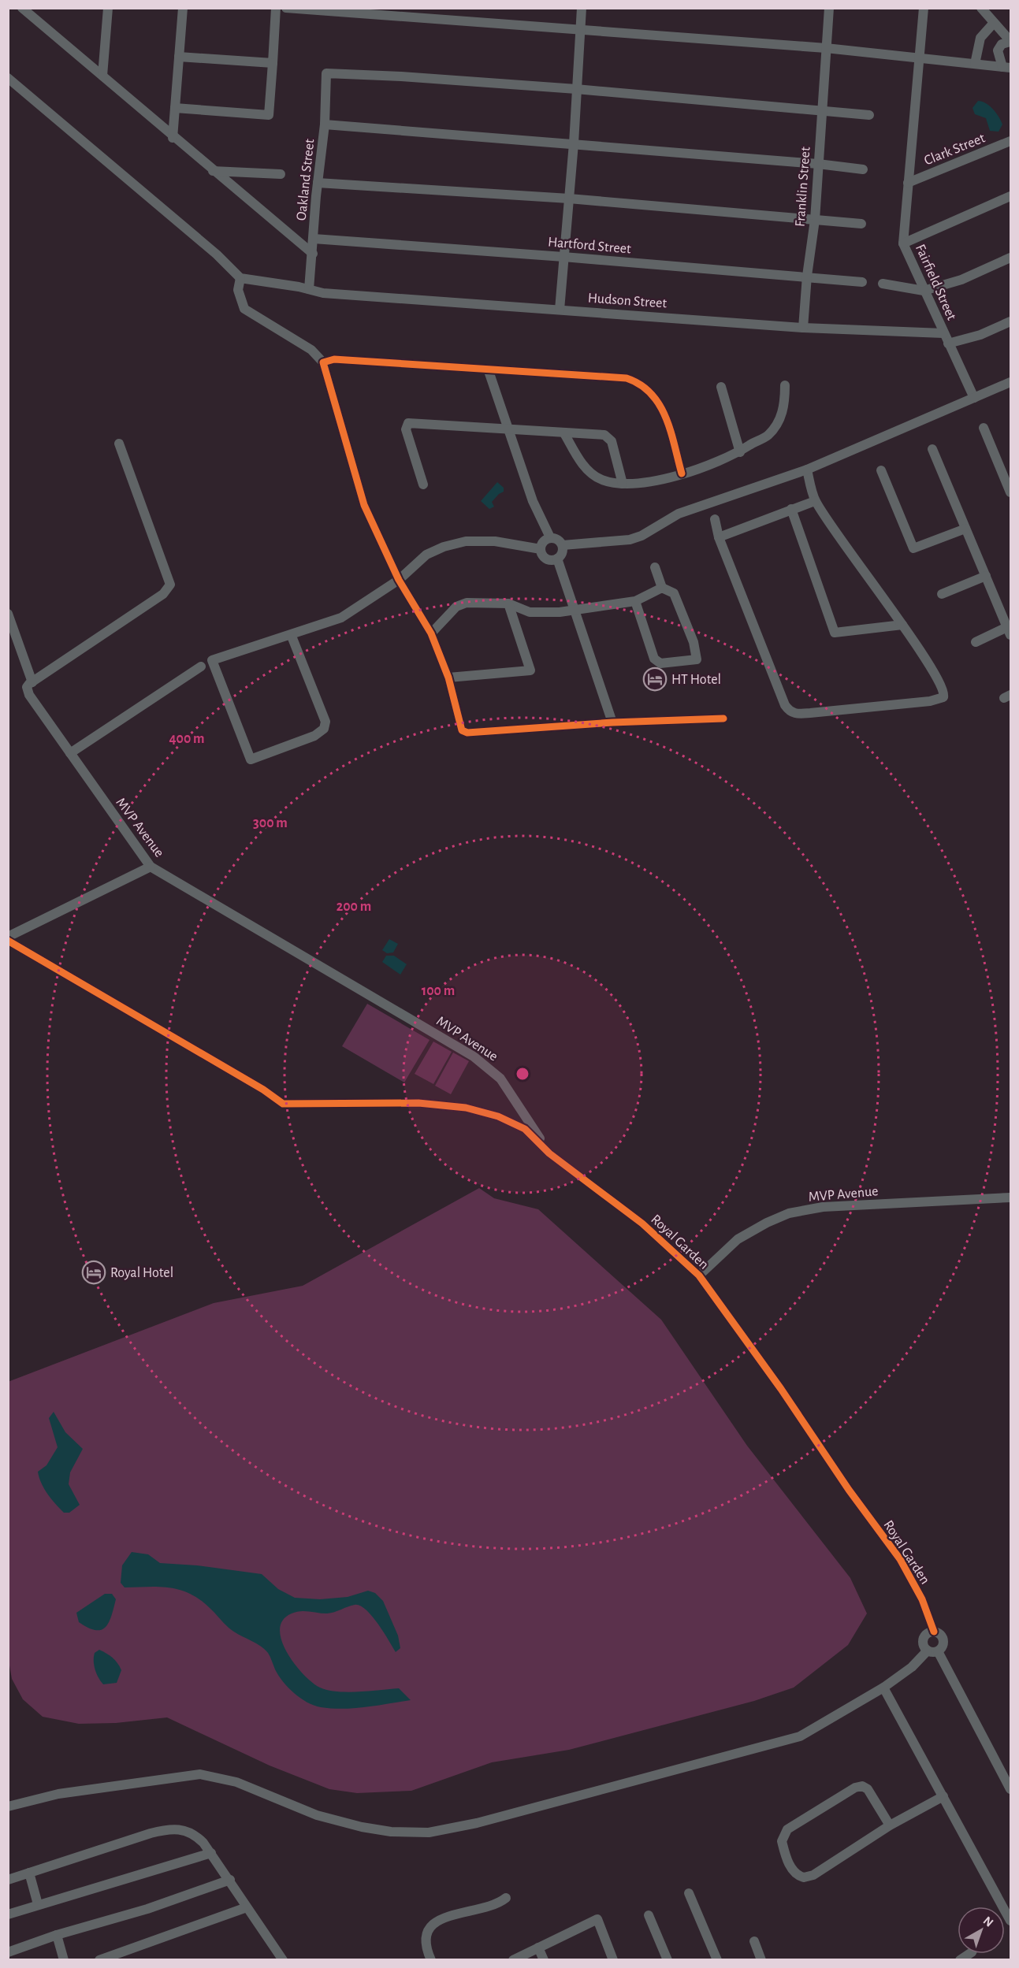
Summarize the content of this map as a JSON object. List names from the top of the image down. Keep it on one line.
{"streets":{"street":["Clark Street","Oakland Street","Franklin Street","Hartford Street","Fairfield Street","Hudson Street","MVP Avenue","Royal Garden"]},"crossings":[["Clark Street","Fairfield Street"],["Oakland Street","Hartford Street"],["Oakland Street","Hudson Street"],["Franklin Street","Hartford Street"],["Franklin Street","Hudson Street"],["Fairfield Street","Hudson Street"],["MVP Avenue","Royal Garden"]],"places":{"hotel":["HT Hotel","Royal Hotel"]},"north":"top right","rings":["400 m","300 m","200 m","100 m"]}
